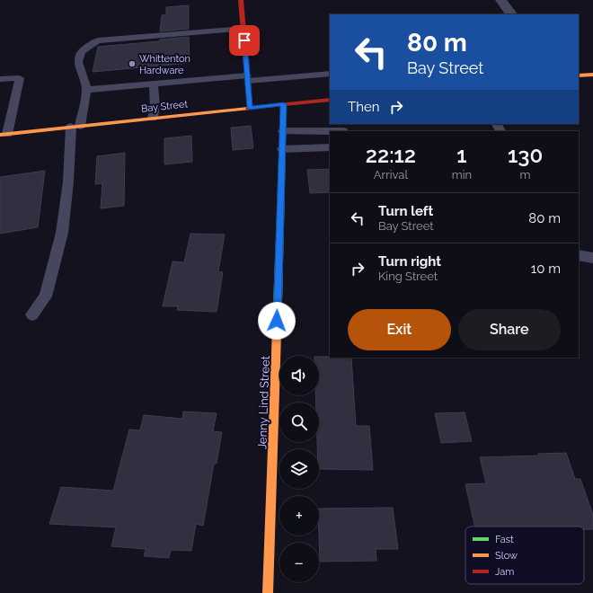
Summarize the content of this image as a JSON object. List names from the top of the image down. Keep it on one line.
{"streets":{"street":["Bay Street","Jenny Lind Street"]},"crossings":[["Bay Street","Jenny Lind Street"]],"places":["Whittenton Hardware"],"legend":["Fast","Slow","Jam"],"page":{"turn":["80 m","Bay Street"],"then":"Then","eta":["22:12","Arrival","1","min","130","m"],"list":[{"name":"Turn left","note":"Bay Street","value":"80 m"},{"name":"Turn right","note":"King Street","value":"10 m"}],"buttons":["Exit","Share"],"map_buttons":["+","−"]}}
